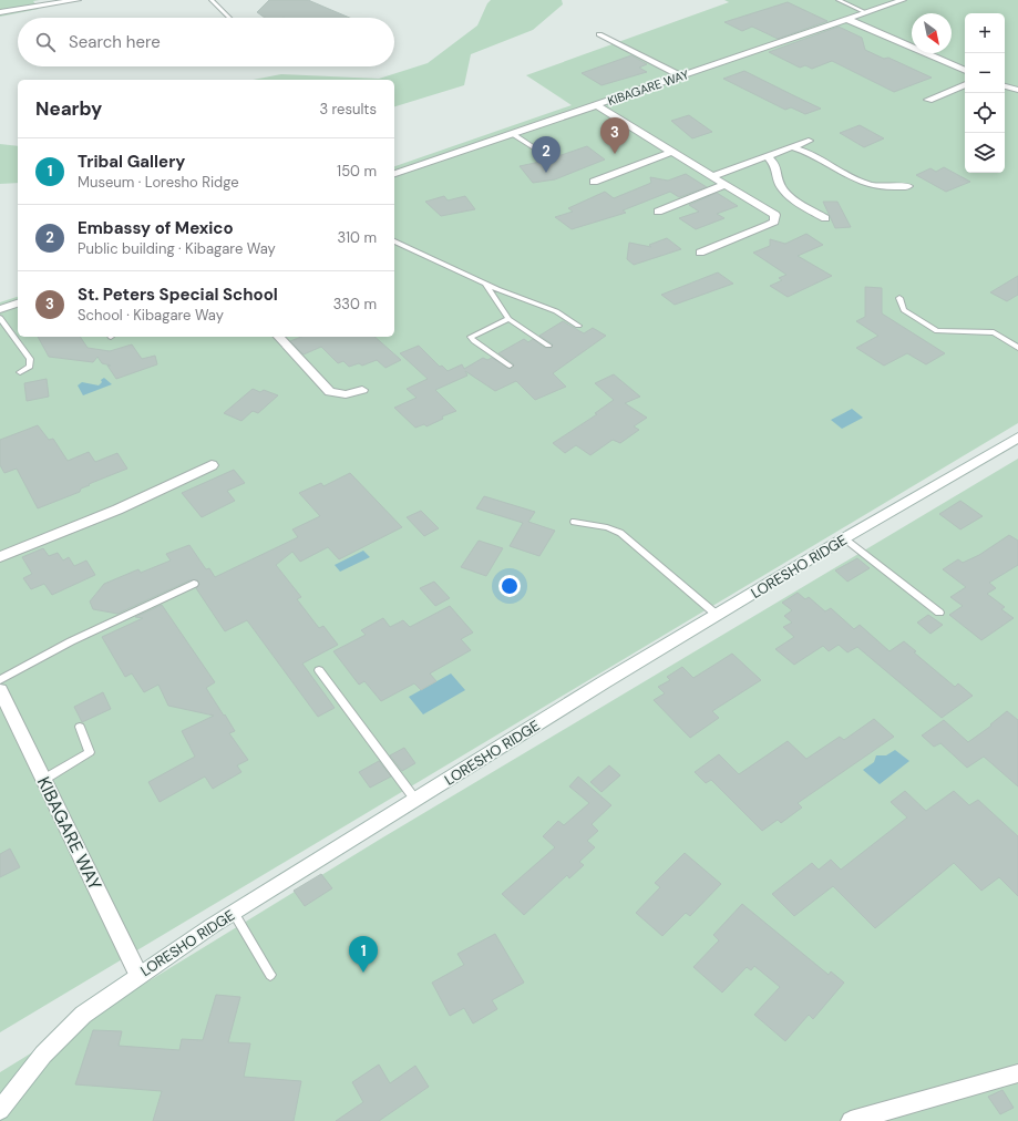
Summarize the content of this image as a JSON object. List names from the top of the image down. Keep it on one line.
{"streets":{"street":["KIBAGARE WAY","LORESHO RIDGE"]},"crossings":[["KIBAGARE WAY","LORESHO RIDGE"]],"north":"bottom right","page":{"map_buttons":["+","−"],"search":"Search here","heading":["Nearby","3 results"],"pins":["3","2","1"],"list":[{"mark":"1","name":"Tribal Gallery","note":"Museum · Loresho Ridge","value":"150 m"},{"mark":"2","name":"Embassy of Mexico","note":"Public building · Kibagare Way","value":"310 m"},{"mark":"3","name":"St. Peters Special School","note":"School · Kibagare Way","value":"330 m"}]}}
